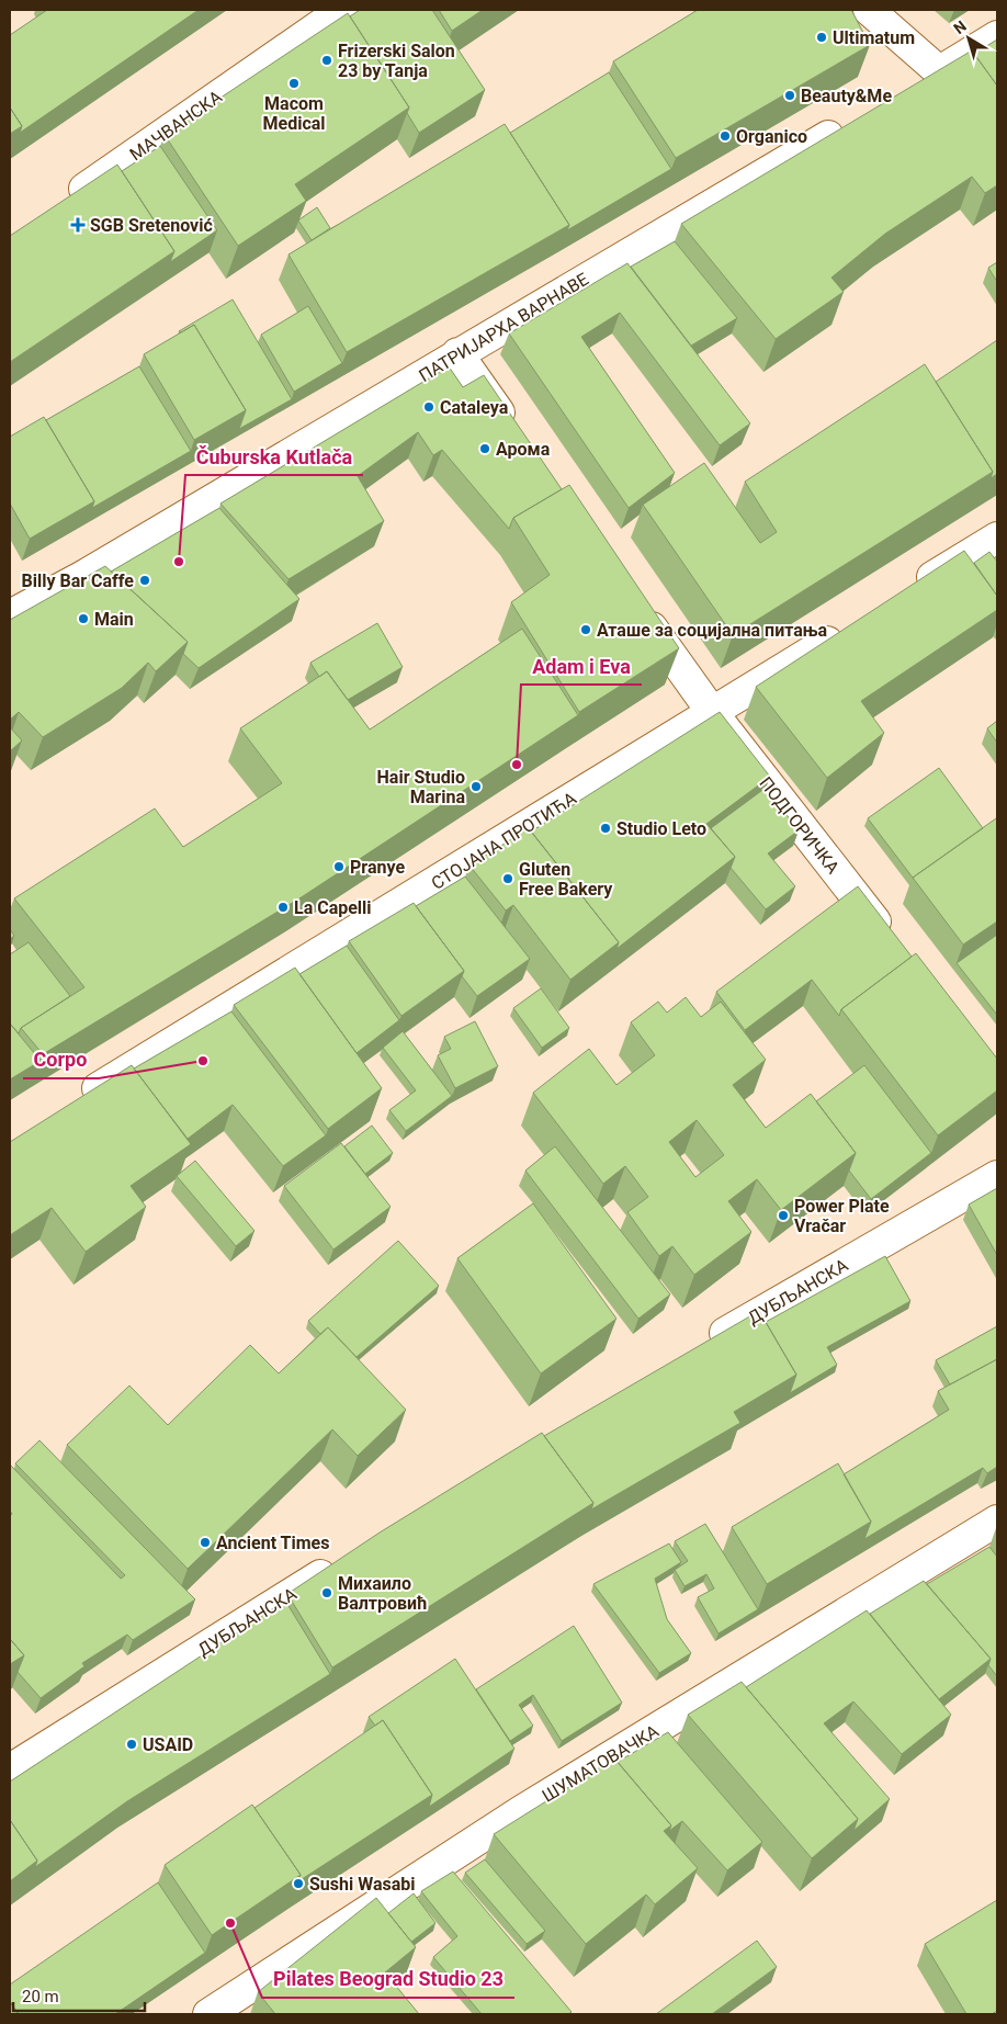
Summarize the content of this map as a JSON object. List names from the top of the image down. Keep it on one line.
{"streets":{"street":["МАЧВАНСКА","ПАТРИЈАРХА ВАРНАВЕ","ПОДГОРИЧКА","СТОЈАНА ПРОТИЋА","ДУБЉАНСКА","ШУМАТОВАЧКА"]},"crossings":[["ПОДГОРИЧКА","СТОЈАНА ПРОТИЋА"]],"places":{"other":["Ultimatum","Frizerski Salon 23 by Tanja","Macom Medical","Beauty&Me","Organico","Cataleya","Арома","Čuburska Kutlača","Billy Bar Caffe","Main","Аташе за социјална питања","Adam i Eva","Hair Studio Marina","Studio Leto","Pranye","Gluten Free Bakery","La Capelli","Corpo","Power Plate Vračar","Ancient Times","Михаило Валтровић","USAID","Sushi Wasabi","Pilates Beograd Studio 23"],"health":["SGB Sretenović"]},"scale_bar":"20 m","north":"top left"}
